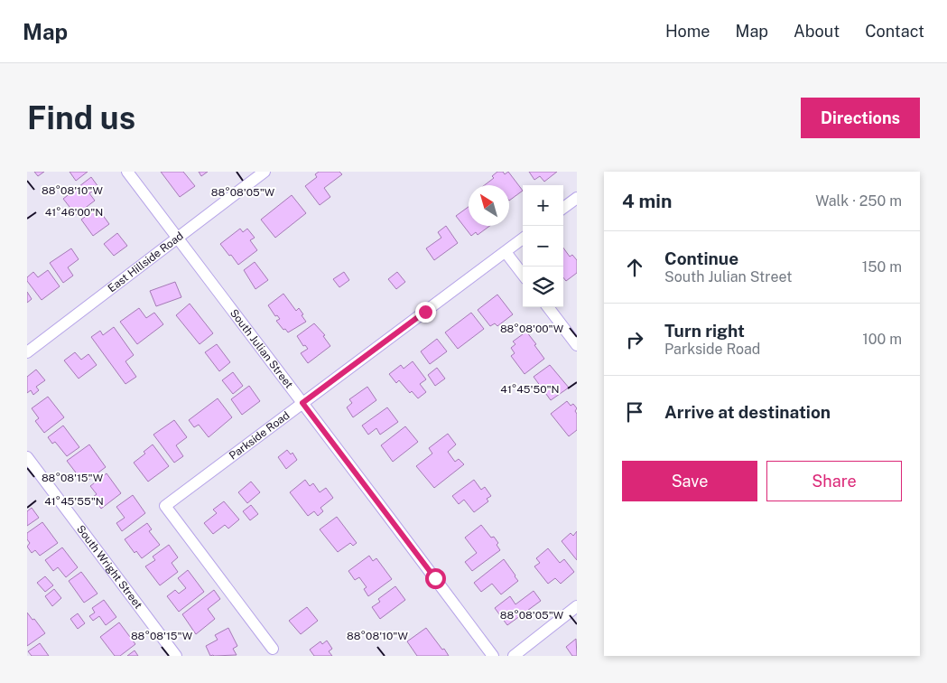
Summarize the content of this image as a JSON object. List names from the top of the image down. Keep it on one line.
{"streets":{"street":["East Hillside Road","South Julian Street","Parkside Road","South Wright Street"]},"crossings":[["East Hillside Road","South Julian Street"],["South Julian Street","Parkside Road"]],"north":"top left","page":{"header":"Map","nav":["Home","Map","About","Contact"],"buttons":["Directions",["Save","Share"]],"title":"Find us","heading":["4 min","Walk · 250 m"],"map_buttons":["+","−"],"list":[["Continue","South Julian Street","150 m"],["Turn right","Parkside Road","100 m"],"Arrive at destination"]},"coordinates":["88°08'10\"W","88°08'05\"W","41°46'00\"N","88°08'00\"W","41°45'50\"N","88°08'15\"W","41°45'55\"N"]}
